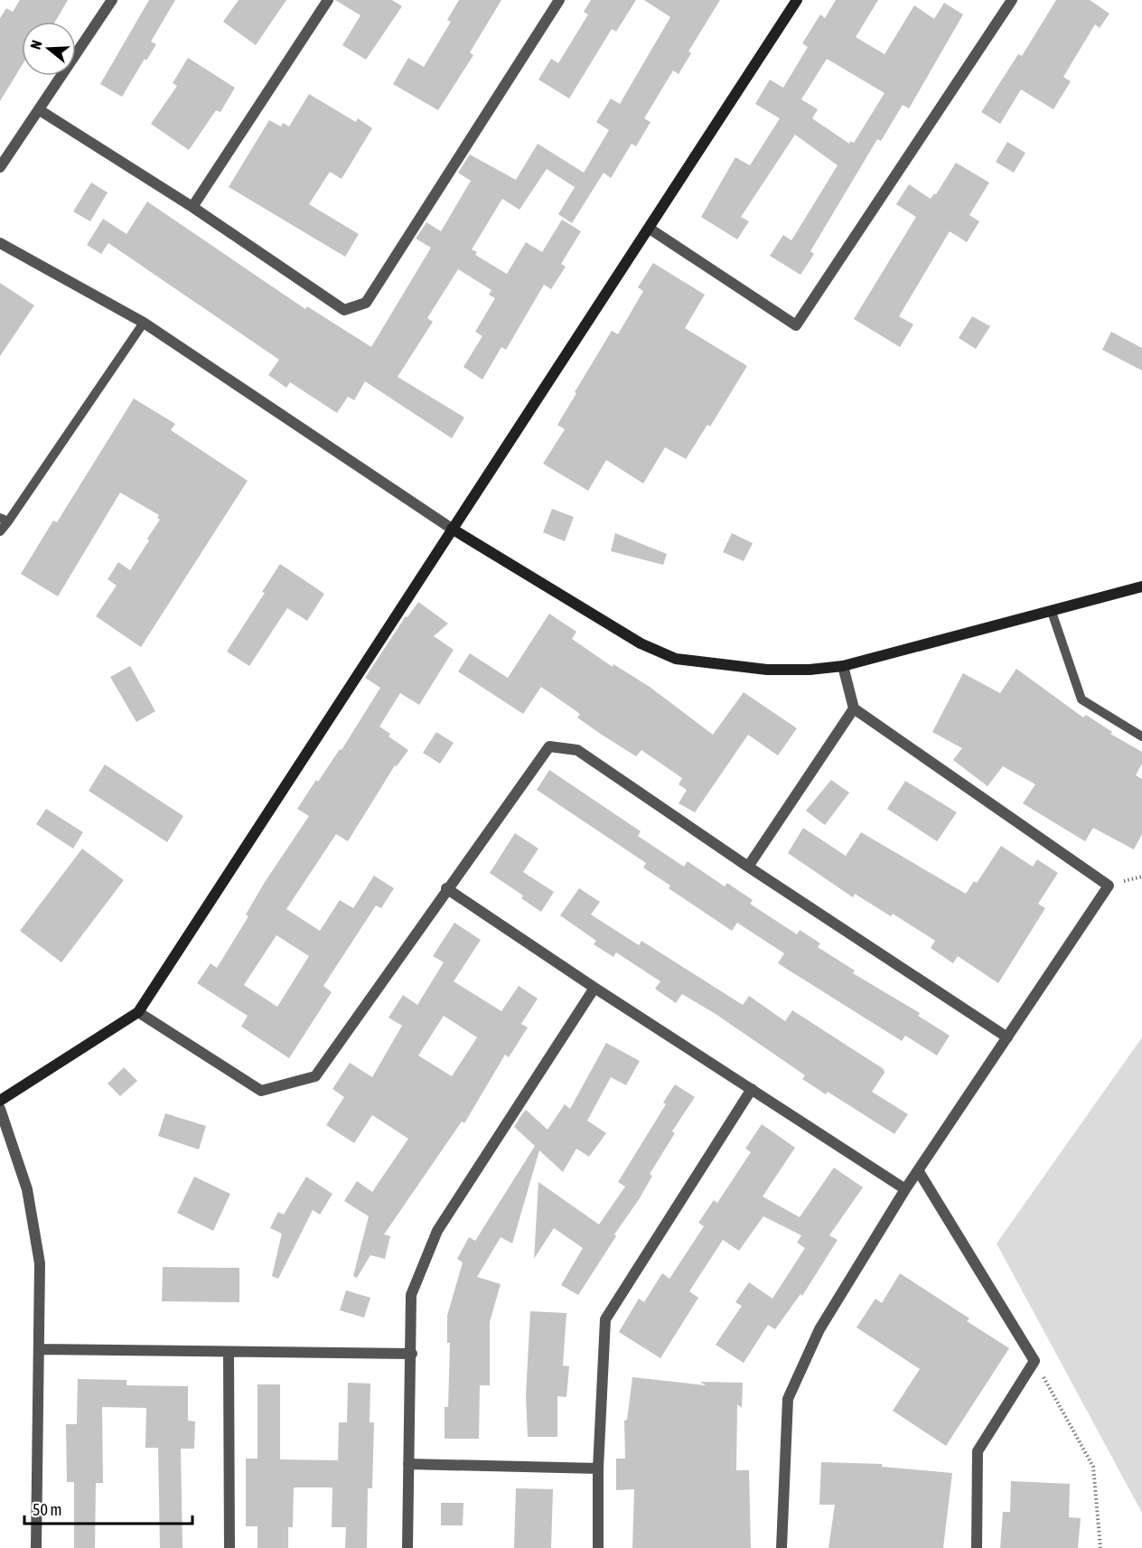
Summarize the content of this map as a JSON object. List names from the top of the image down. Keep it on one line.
{"scale_bar":"50 m","north":"left"}
